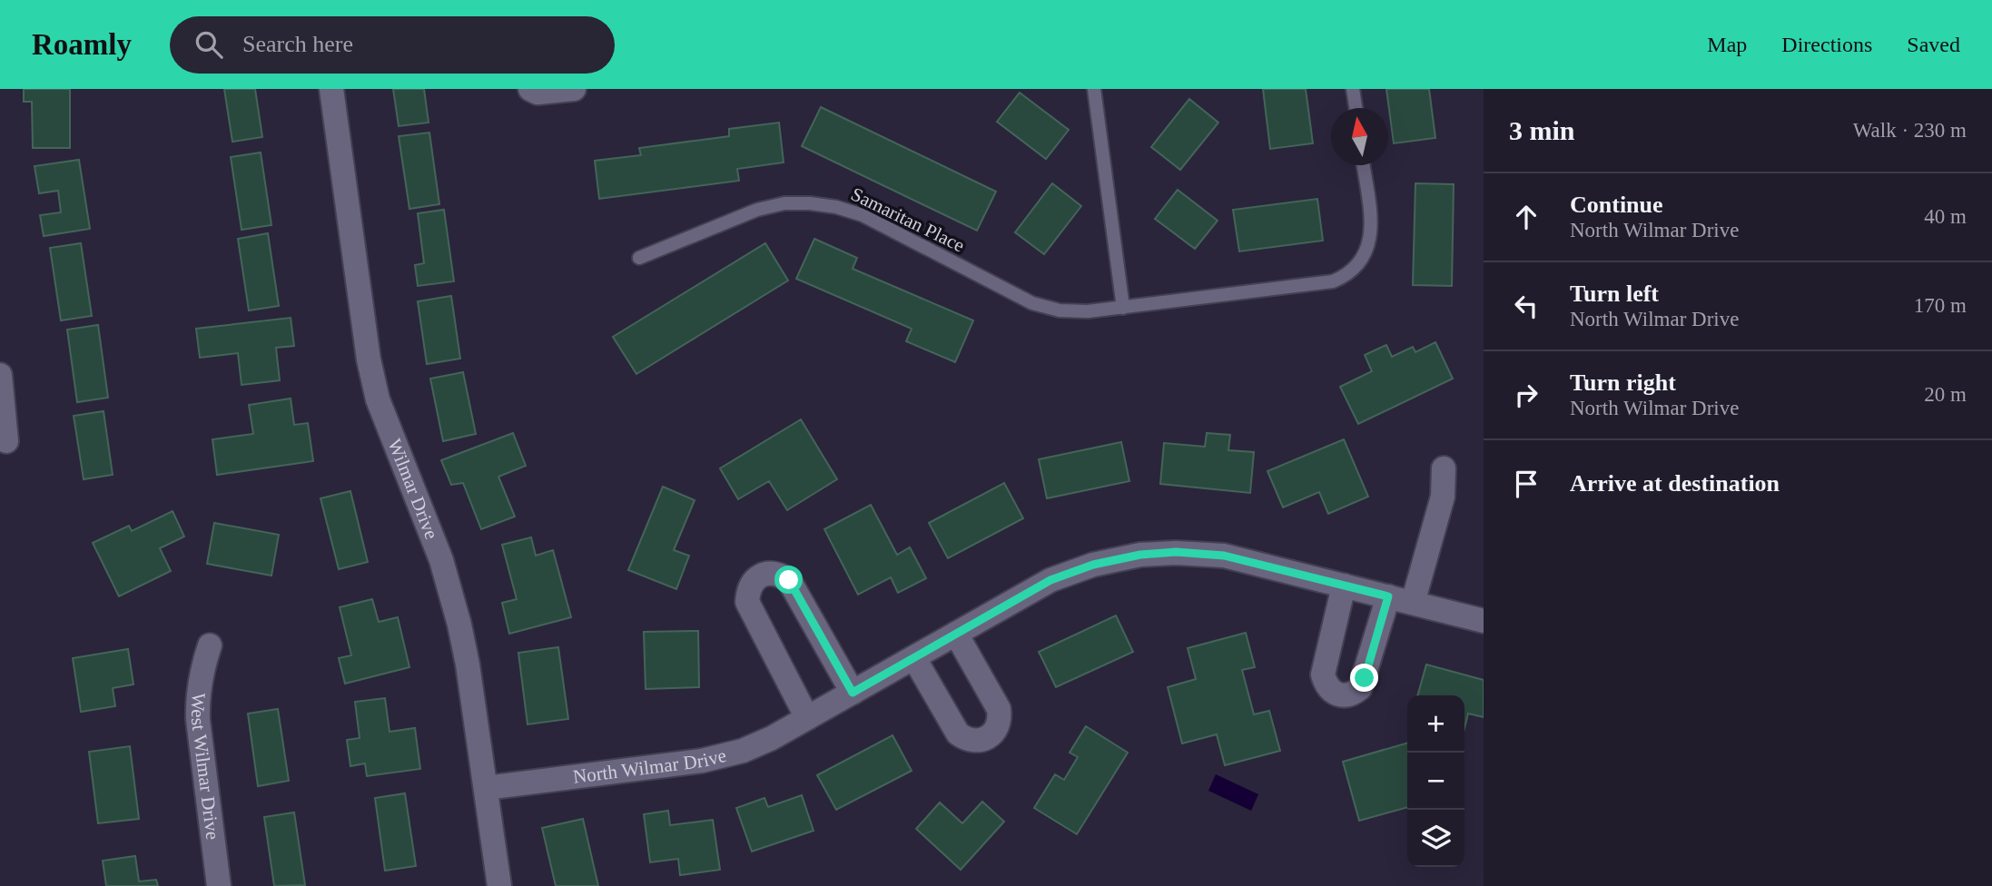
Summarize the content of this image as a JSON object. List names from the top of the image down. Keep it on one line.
{"streets":{"street":["Wilmar Drive","West Wilmar Drive","North Wilmar Drive"],"lane":["Samaritan Place"]},"crossings":[["Wilmar Drive","North Wilmar Drive"]],"north":"top","page":{"header":"Roamly","search":"Search here","nav":["Map","Directions","Saved"],"heading":["3 min","Walk · 230 m"],"list":[["Continue","North Wilmar Drive","40 m"],["Turn left","North Wilmar Drive","170 m"],["Turn right","North Wilmar Drive","20 m"],"Arrive at destination"],"map_buttons":["+","−"]}}
